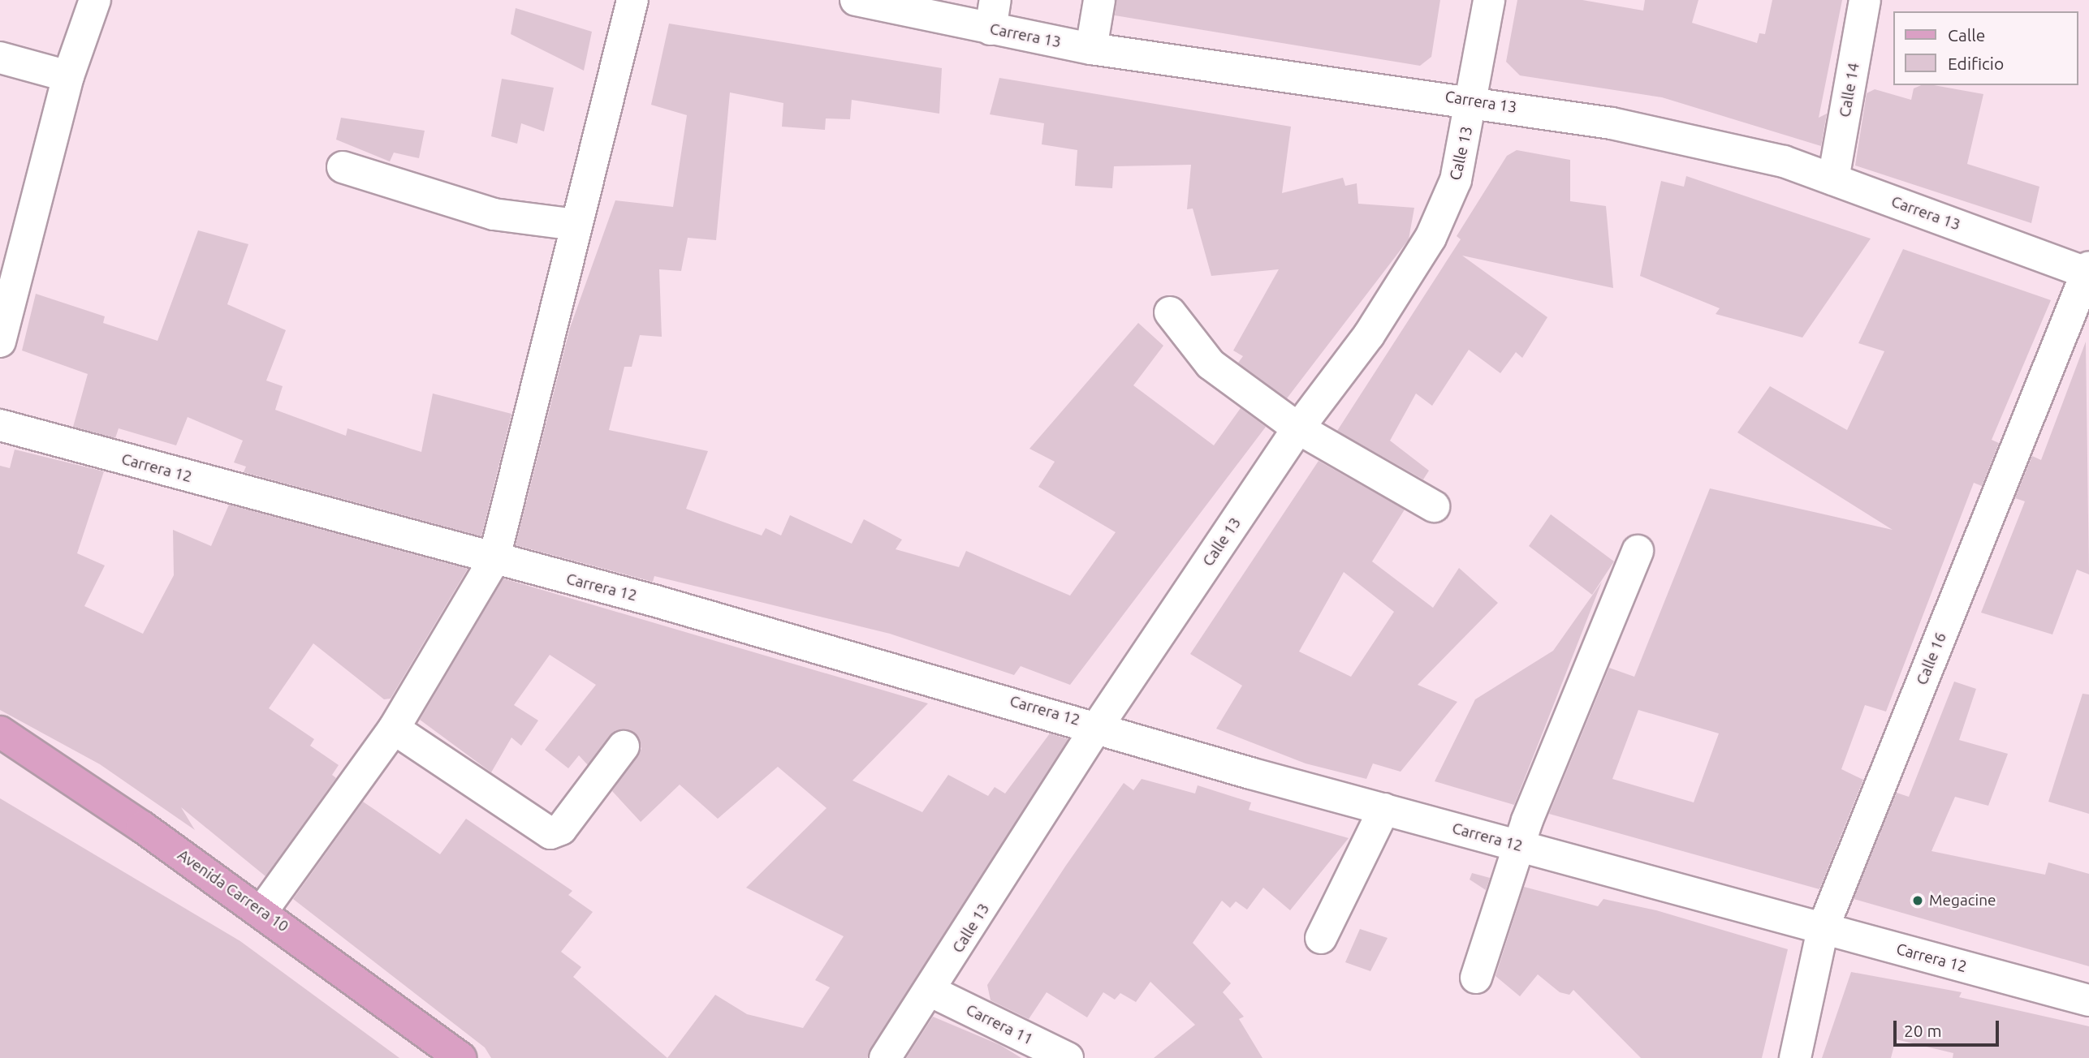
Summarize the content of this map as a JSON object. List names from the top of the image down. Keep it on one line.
{"streets":{"main road":["Avenida Carrera 10"],"street":["Carrera 13","Calle 14","Calle 13","Carrera 12","Calle 16","Carrera 11"]},"crossings":[["Carrera 13","Calle 14"],["Carrera 13","Calle 13"],["Carrera 13","Calle 16"],["Calle 13","Carrera 12"],["Calle 13","Carrera 11"],["Carrera 12","Calle 16"]],"places":["Megacine"],"legend":["Calle","Edificio"],"scale_bar":"20 m"}
